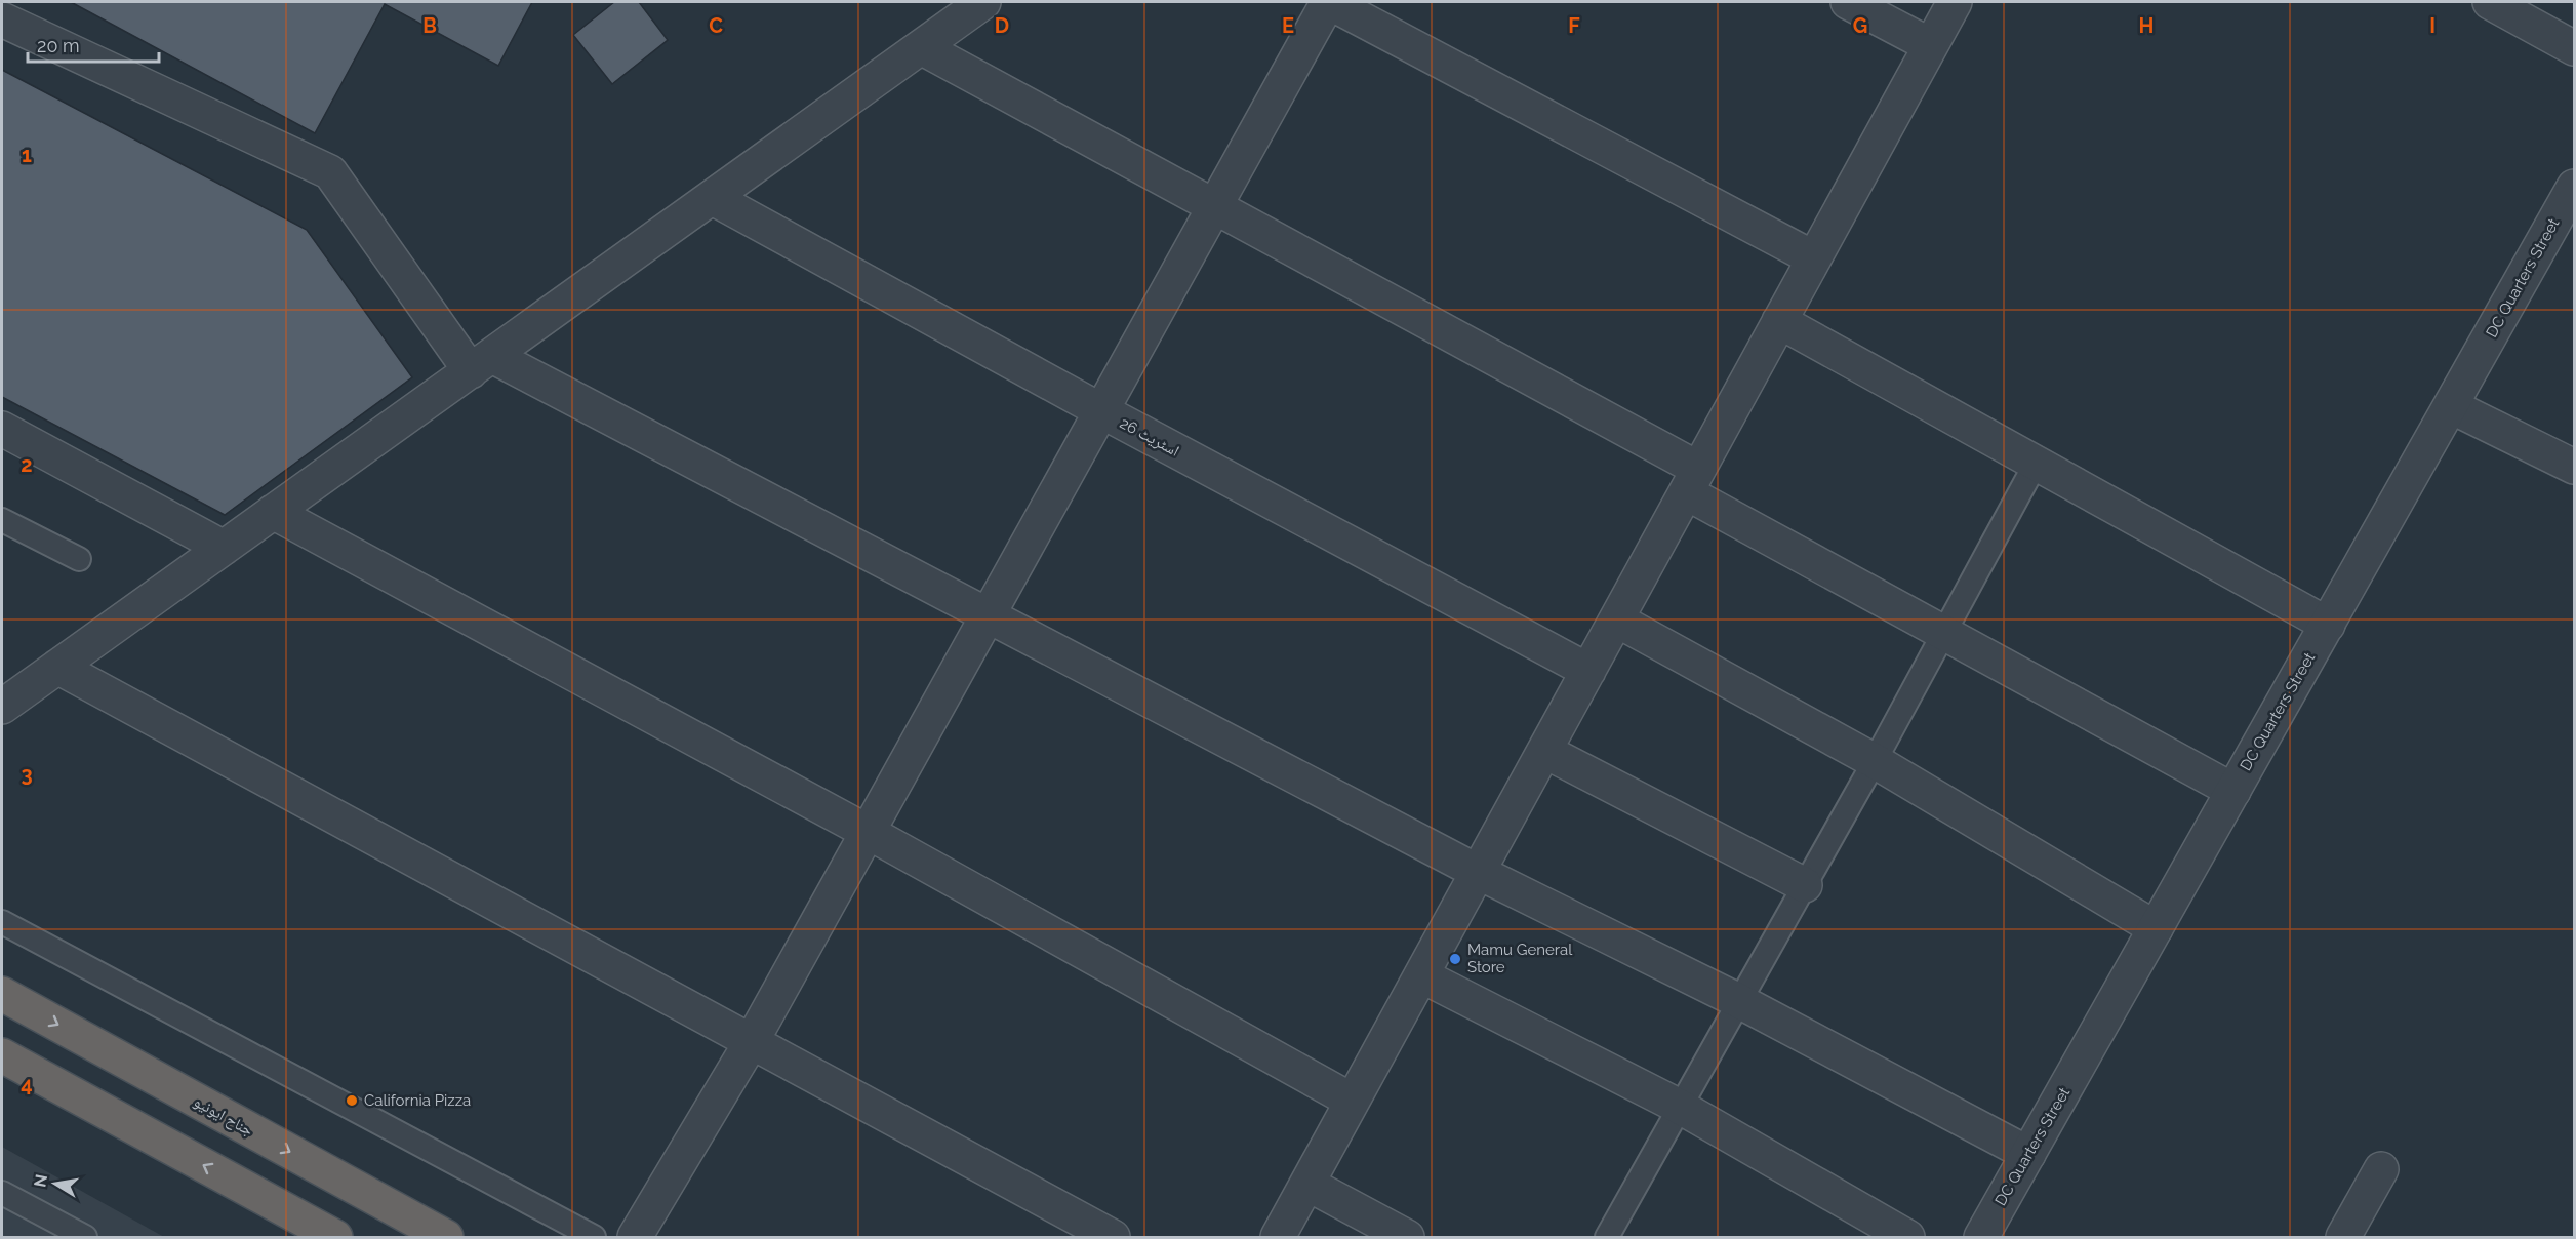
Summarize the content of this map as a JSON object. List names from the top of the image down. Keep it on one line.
{"streets":{"highway":["جناح ایونیو"],"street":["DC Quarters Street","اسٹریٹ 26"]},"places":["Mamu General Store","California Pizza"],"scale_bar":"20 m","north":"left","grid":{"columns":["B","C","D","E","F","G","H","I"],"rows":["1","2","3","4"]}}
